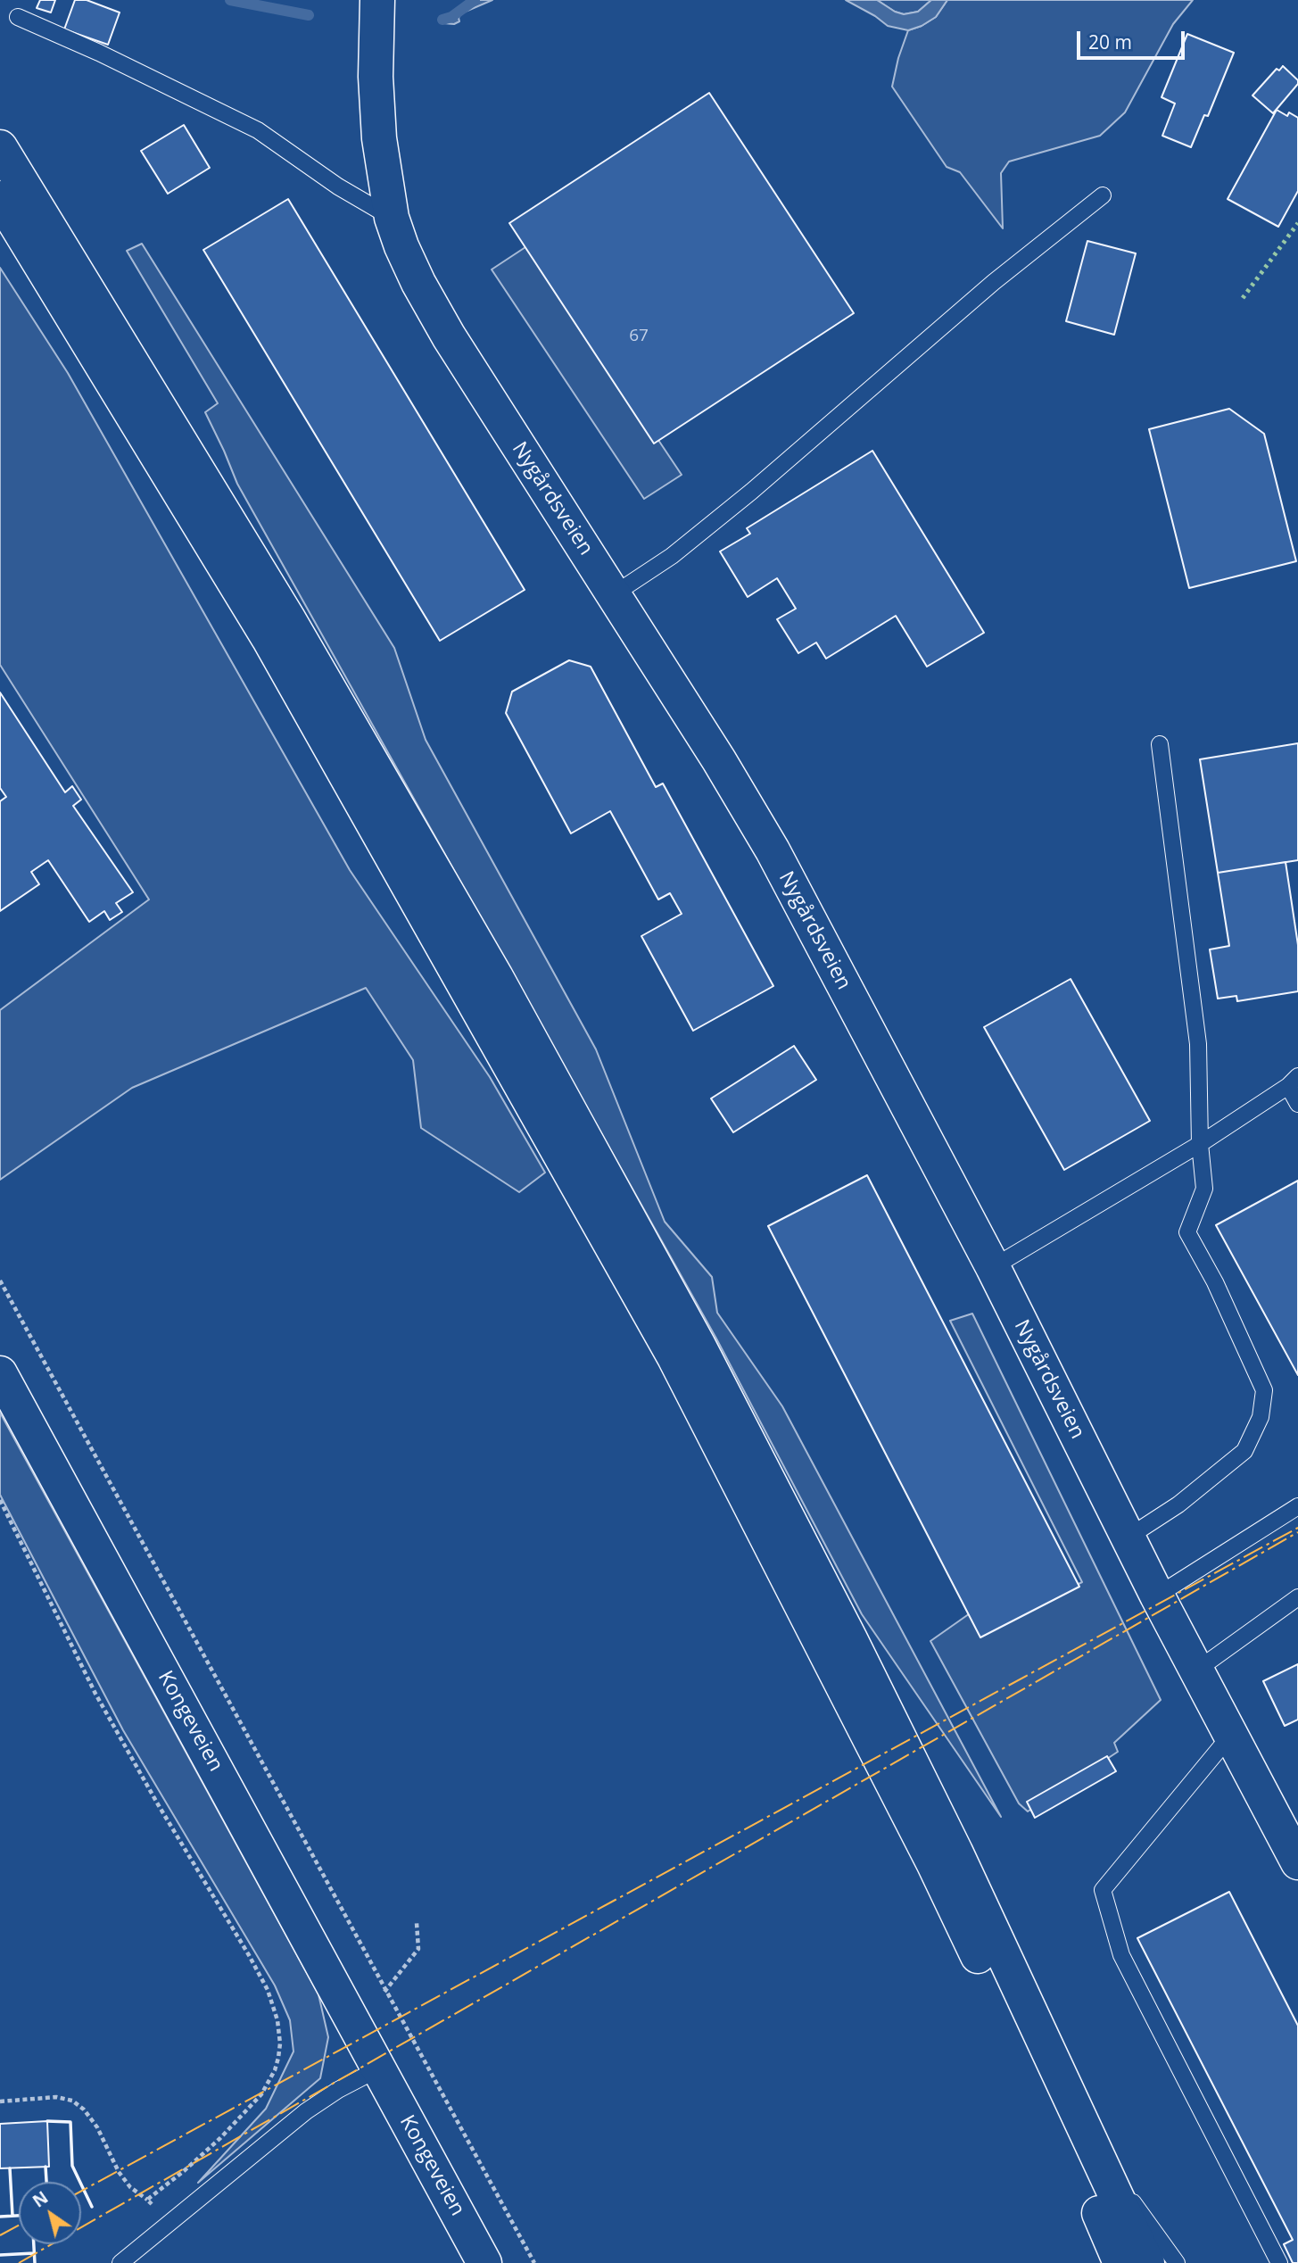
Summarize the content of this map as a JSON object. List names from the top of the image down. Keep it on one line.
{"streets":{"main road":["Nygårdsveien","Kongeveien"]},"house_numbers":["67"],"scale_bar":"20 m","north":"top left"}
